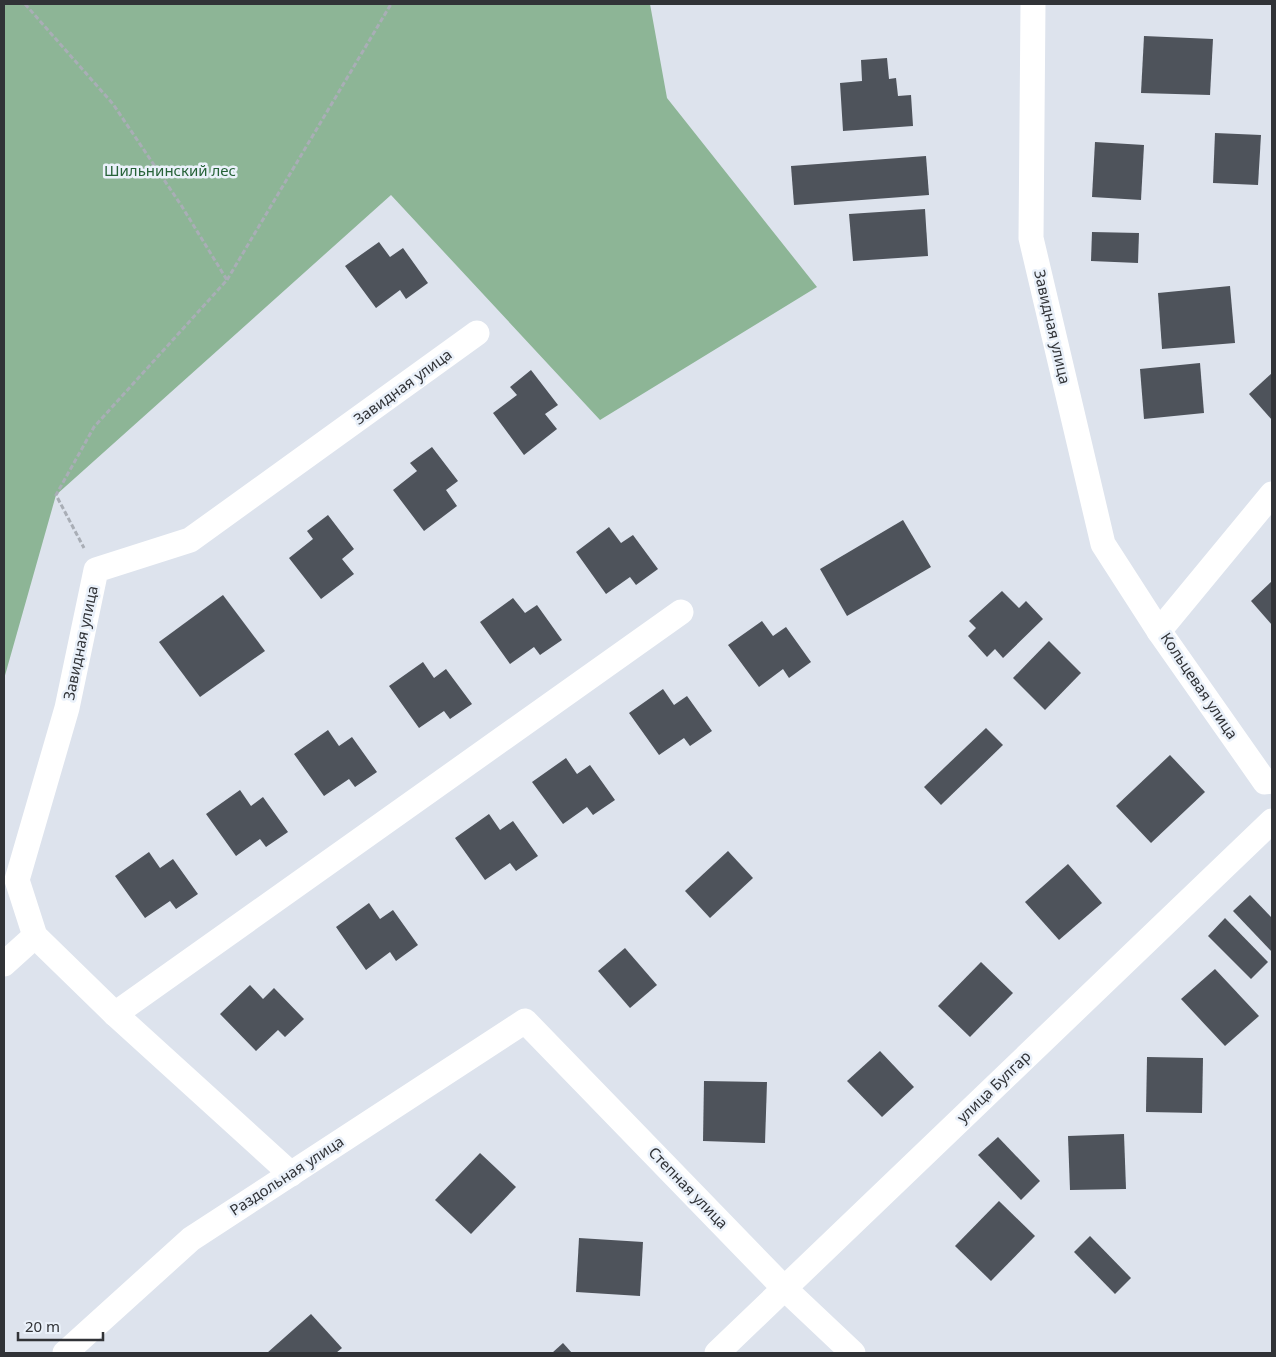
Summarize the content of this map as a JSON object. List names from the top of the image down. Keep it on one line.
{"streets":{"street":["Завидная улица","Кольцевая улица","улица Булгар","Раздольная улица","Степная улица"]},"crossings":[["Завидная улица","Кольцевая улица"],["улица Булгар","Степная улица"],["Раздольная улица","Степная улица"]],"parks":["Шильнинский лес"],"scale_bar":"20 m"}
